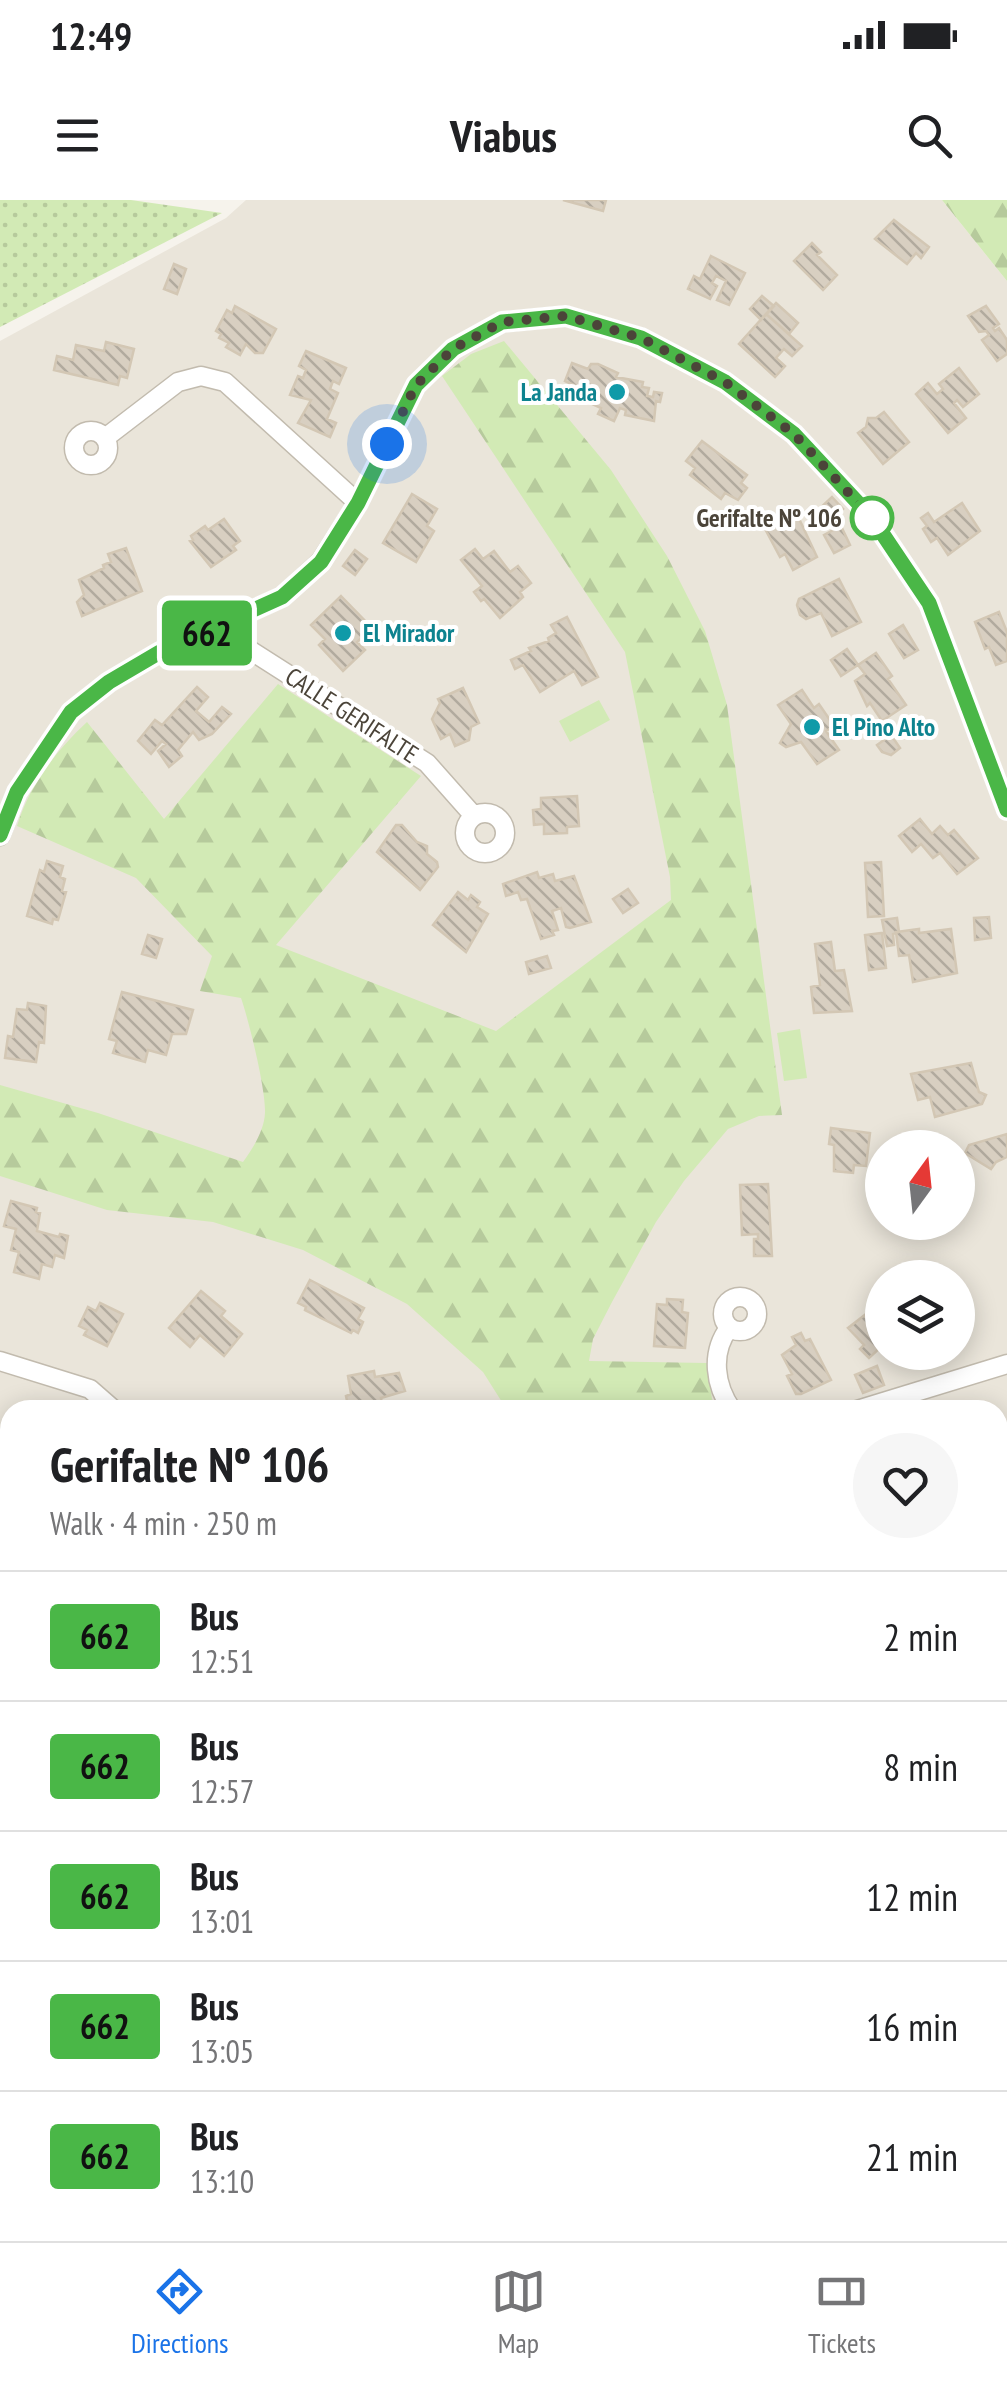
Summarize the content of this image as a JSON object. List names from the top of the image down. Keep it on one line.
{"streets":{"street":["CALLE GERIFALTE"]},"places":["La Janda","Gerifalte Nº 106","El Mirador","El Pino Alto"],"lines":["bus line 662"],"north":"top","page":{"status":"12:49","header":"Viabus","on_map":"662","heading":["Gerifalte Nº 106","Walk · 4 min · 250 m"],"list":[{"mark":"662","name":"Bus","note":"12:51","value":"2 min"},{"mark":"662","name":"Bus","note":"12:57","value":"8 min"},{"mark":"662","name":"Bus","note":"13:01","value":"12 min"},{"mark":"662","name":"Bus","note":"13:05","value":"16 min"},{"mark":"662","name":"Bus","note":"13:10","value":"21 min"}],"tabs":["Directions","Map","Tickets"]}}
